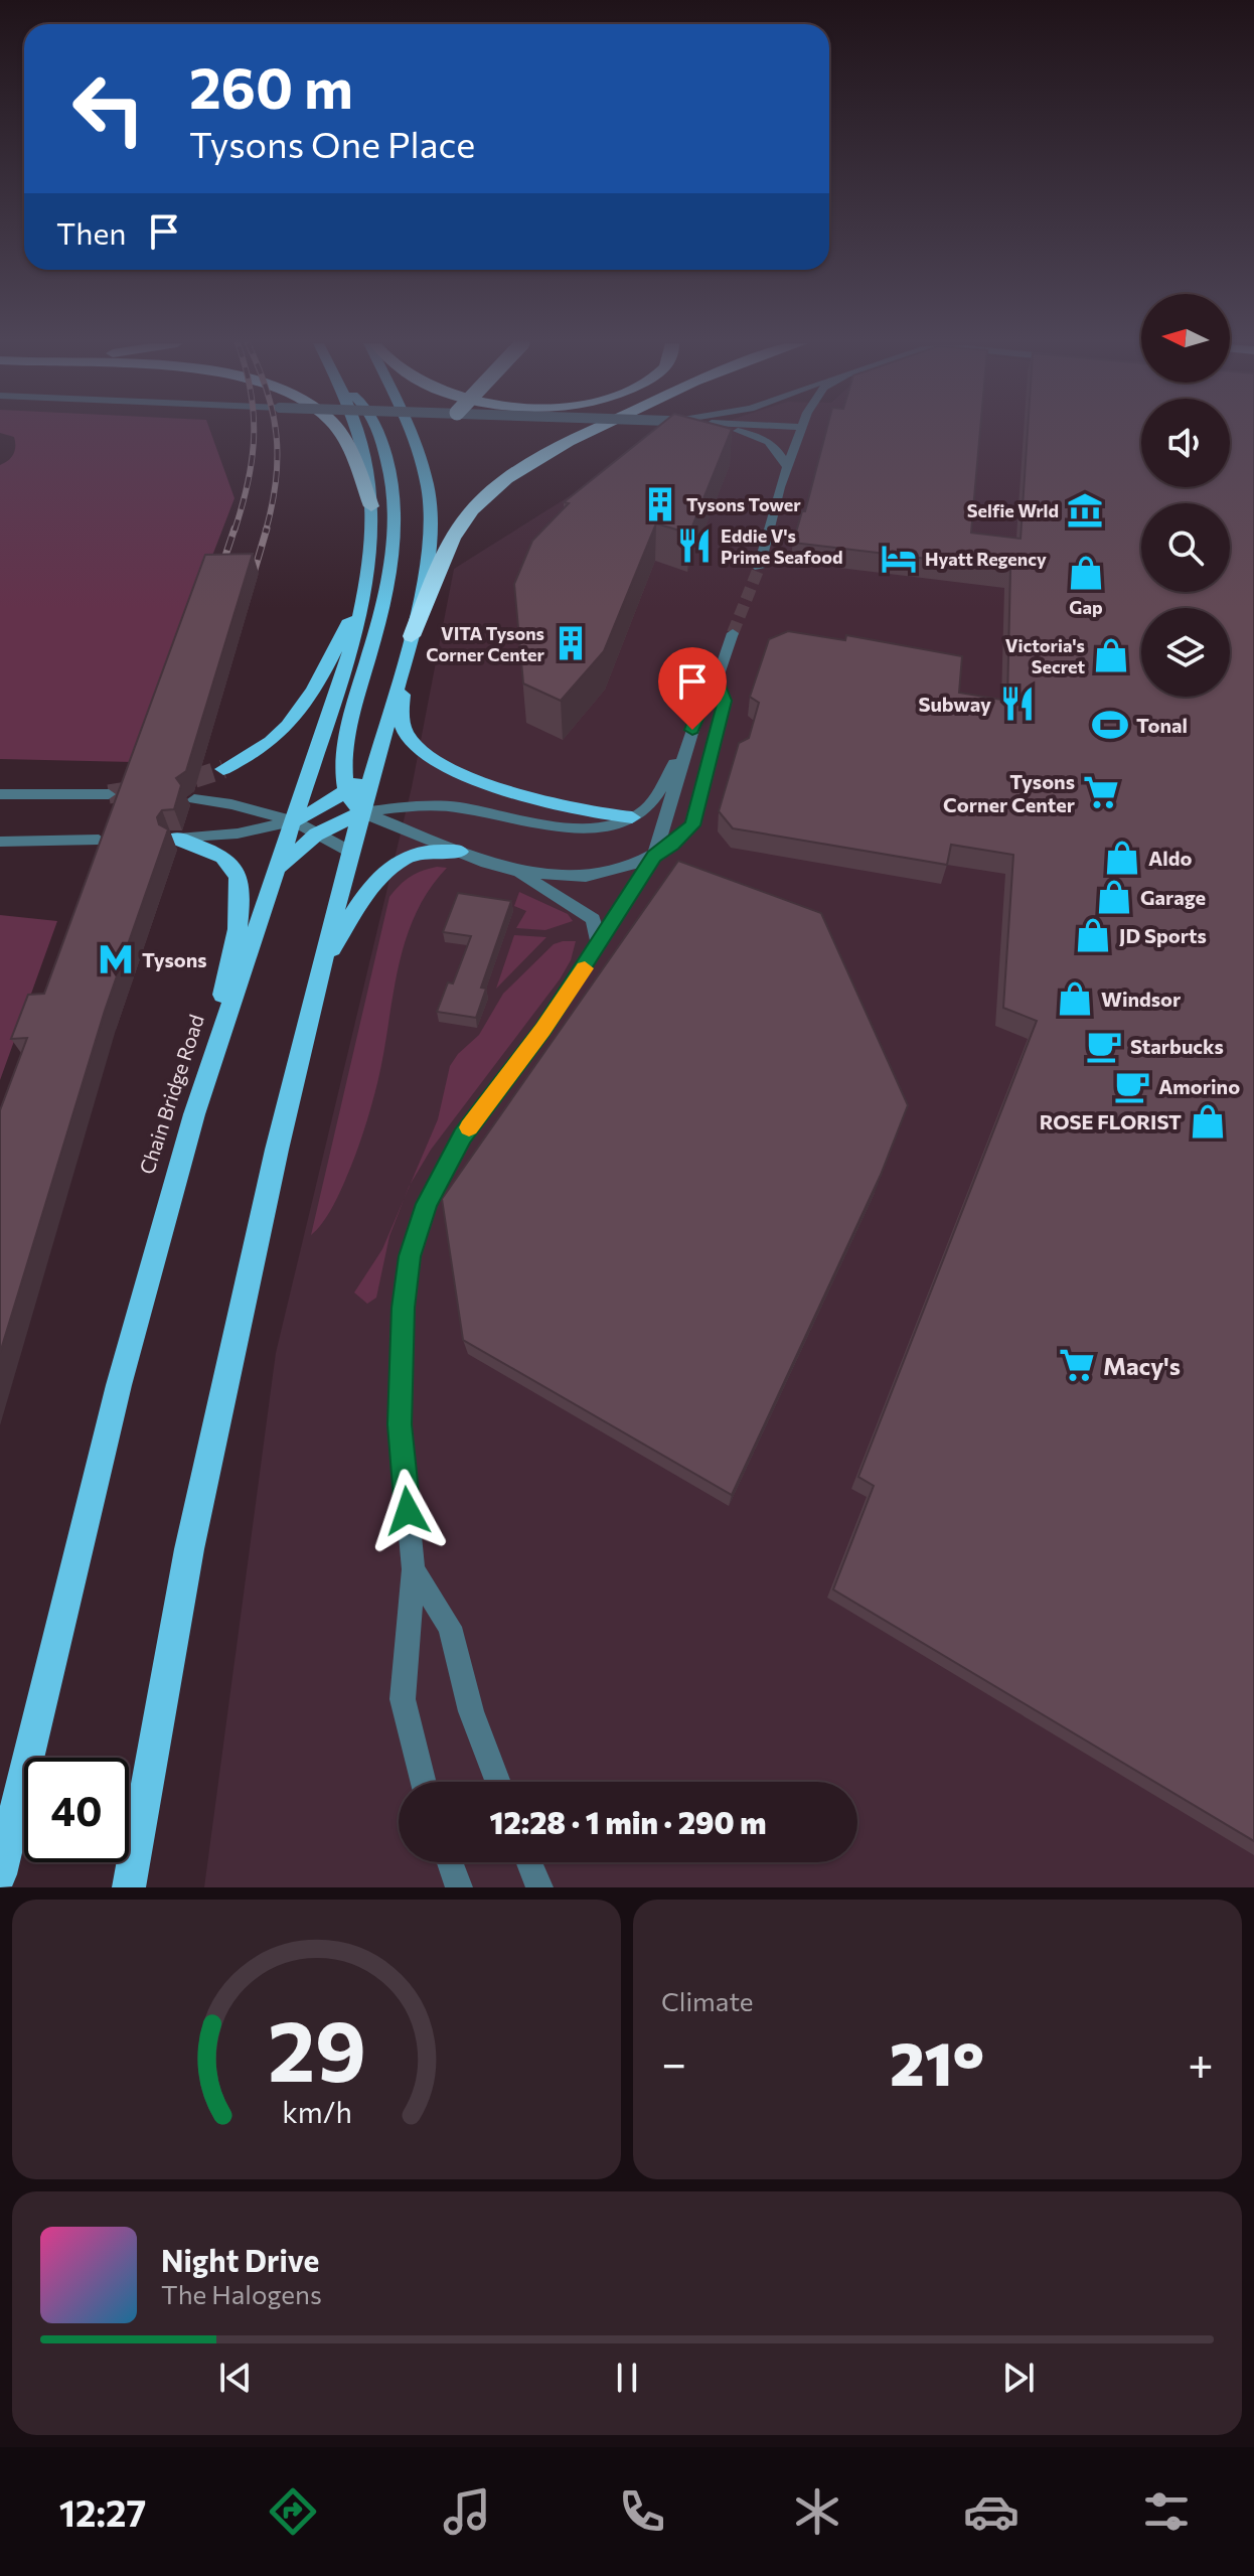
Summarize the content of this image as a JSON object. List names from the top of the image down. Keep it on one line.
{"streets":{"main road":["Chain Bridge Road"]},"places":{"building":["Tysons Tower","VITA Tysons Corner Center"],"museum":["Selfie Wrld"],"restaurant":["Eddie V's Prime Seafood","Subway"],"hotel":["Hyatt Regency"],"shop":["Gap","Victoria's Secret","Aldo","Garage","JD Sports","Windsor","ROSE FLORIST"],"sports":["Tonal"],"supermarket":["Tysons Corner Center","Macy's"],"metro station":["Tysons"],"cafe":["Starbucks","Amorino"]},"north":"left","page":{"turn":["260 m","Tysons One Place"],"then":"Then","limit":"40","trip":"12:28 · 1 min · 290 m","tile":"Climate","heat":["−","21°","+"],"song":["Night Drive","The Halogens"],"tabs":"12:27","gauge":["29","km/h"]}}
